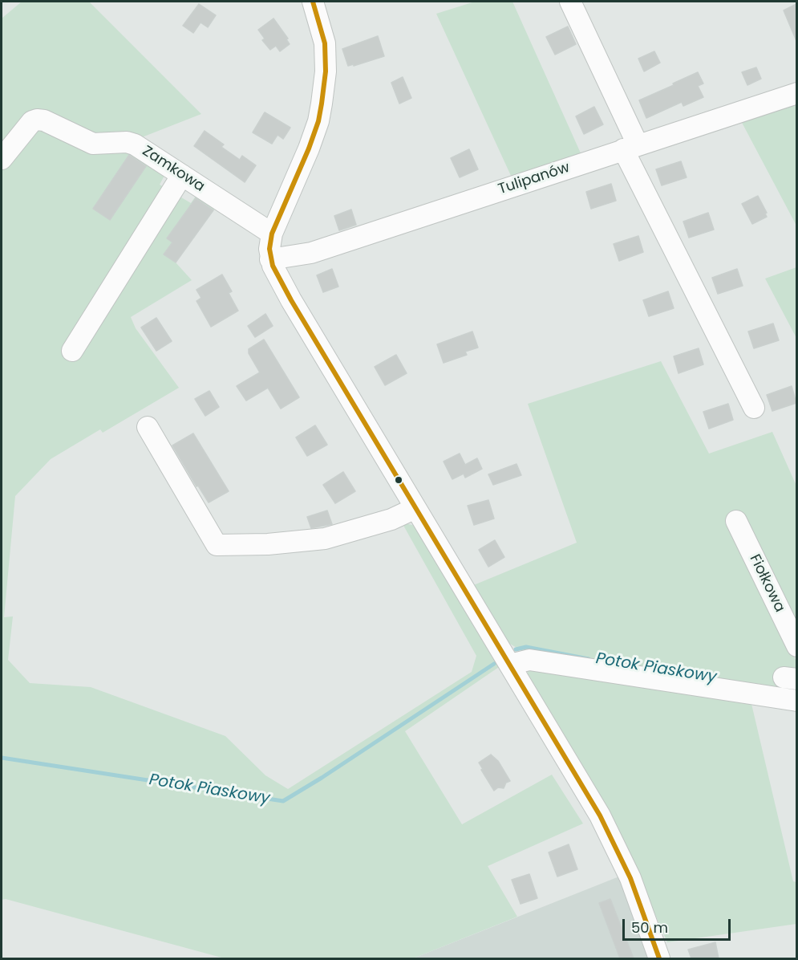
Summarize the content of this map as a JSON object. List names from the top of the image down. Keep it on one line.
{"streets":{"street":["Zamkowa","Tulipanów","Fiołkowa"]},"water":["Potok Piaskowy"],"scale_bar":"50 m"}
